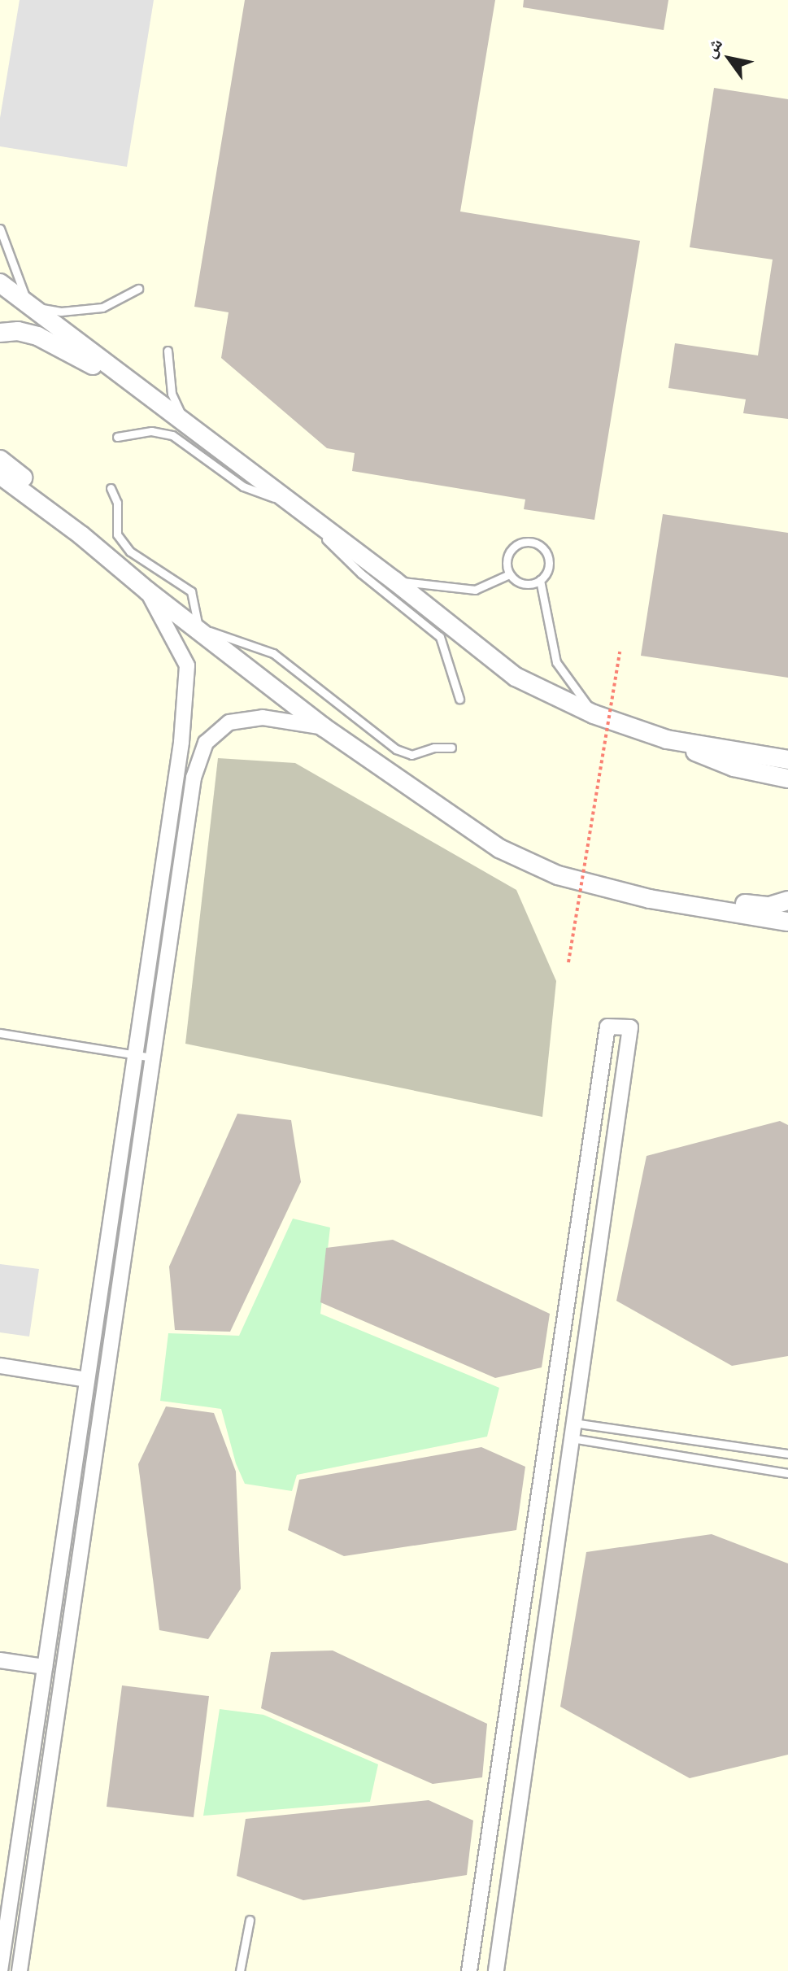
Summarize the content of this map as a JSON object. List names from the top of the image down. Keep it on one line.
{"north":"top left"}
